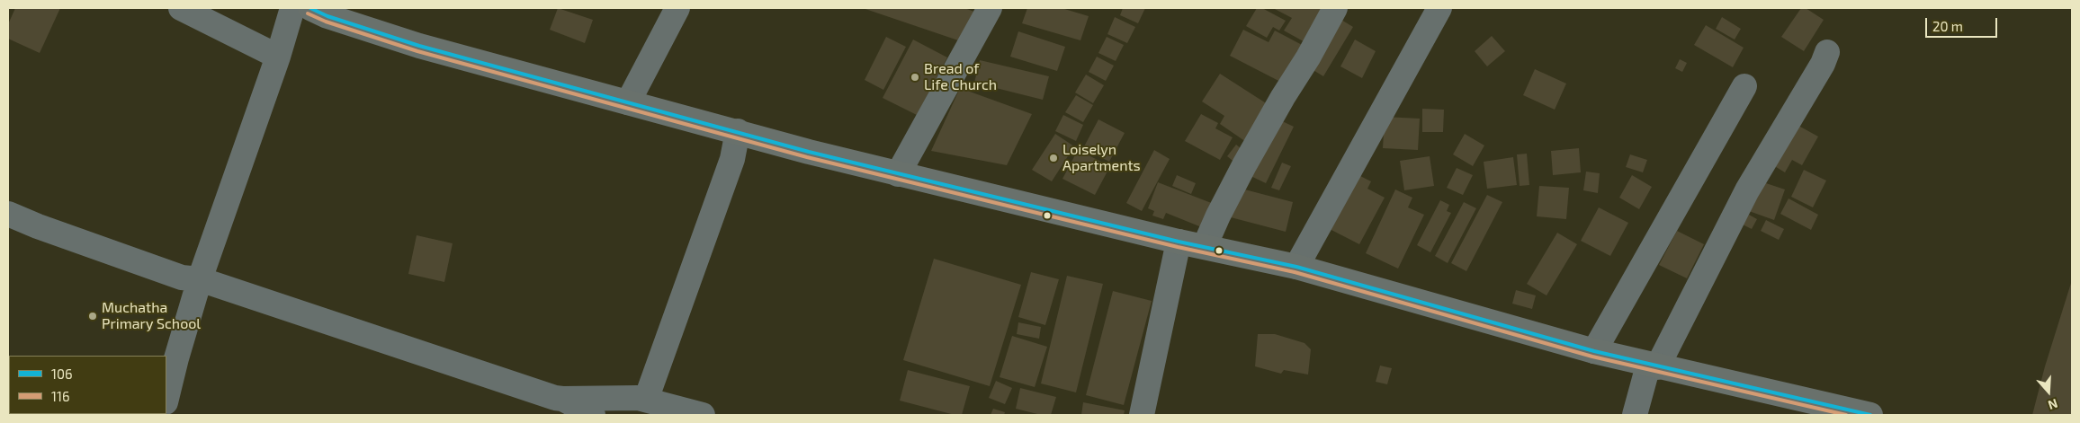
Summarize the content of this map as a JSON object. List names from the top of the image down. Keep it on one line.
{"places":["Bread of Life Church","Loiselyn Apartments","Muchatha Primary School"],"lines":["transit line 106","transit line 116"],"legend":["106","116"],"scale_bar":"20 m","north":"bottom"}
